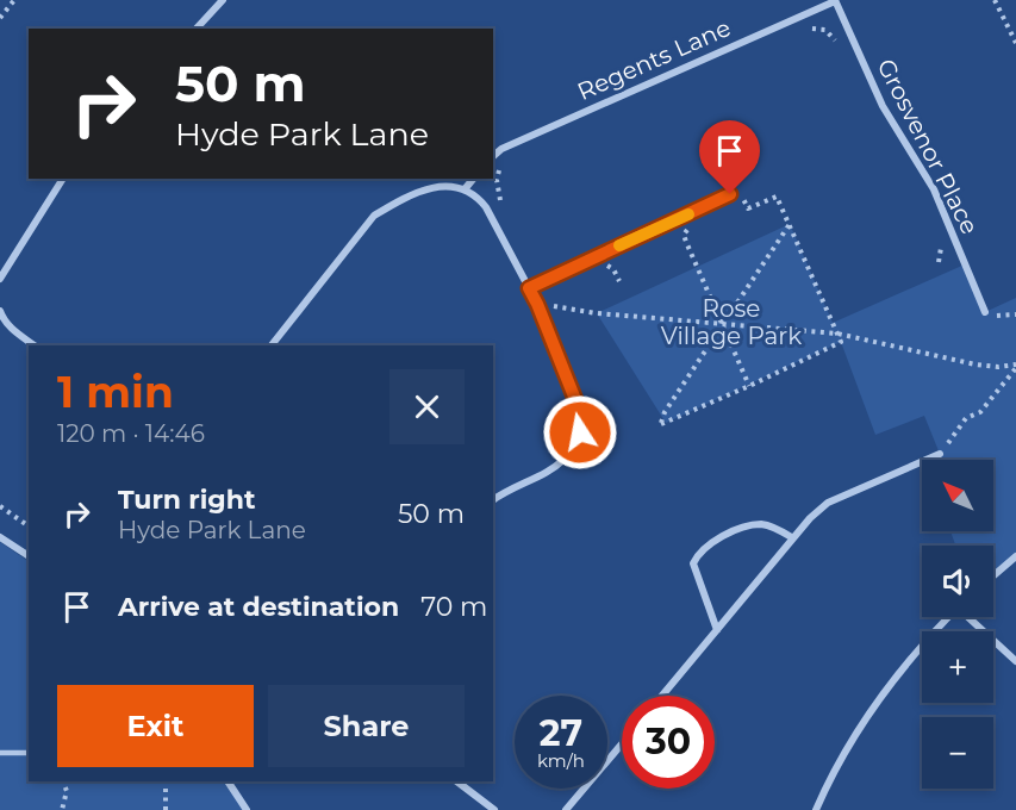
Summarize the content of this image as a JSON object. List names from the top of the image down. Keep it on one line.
{"streets":{"street":["Regents Lane","Grosvenor Place"]},"crossings":[["Regents Lane","Grosvenor Place"]],"parks":["Rose Village Park"],"north":"top left","page":{"turn":["50 m","Hyde Park Lane"],"heading":["1 min","120 m · 14:46"],"map_buttons":["+","−"],"list":[{"name":"Turn right","note":"Hyde Park Lane","value":"50 m"},{"name":"Arrive at destination","value":"70 m"}],"buttons":["Exit","Share"],"speed":"27 km/h","limit":"30"}}
